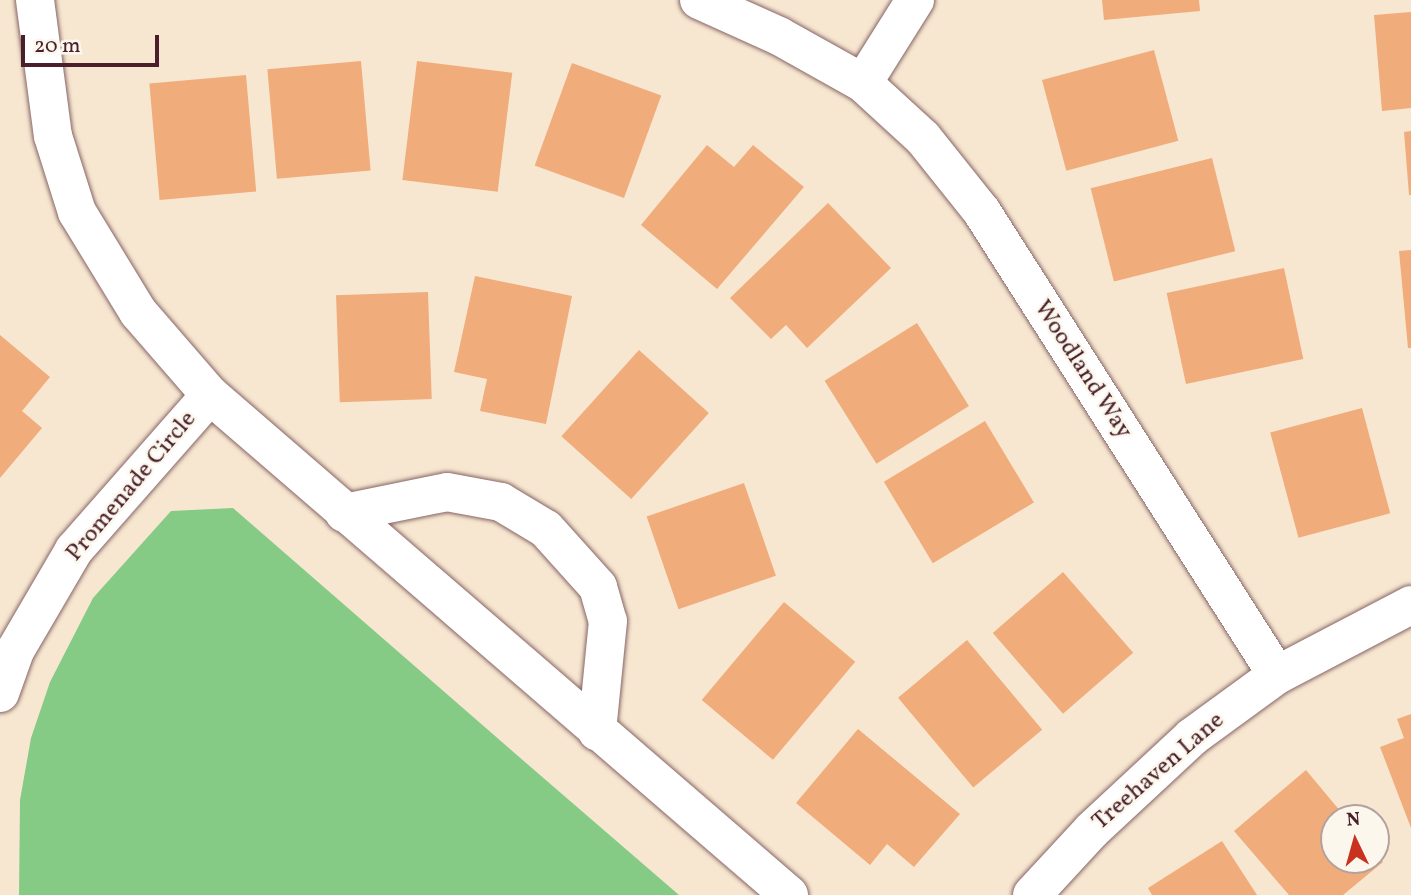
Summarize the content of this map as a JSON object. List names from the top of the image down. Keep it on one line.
{"streets":{"street":["Woodland Way","Promenade Circle","Treehaven Lane"]},"crossings":[["Woodland Way","Treehaven Lane"]],"scale_bar":"20 m","north":"top"}
